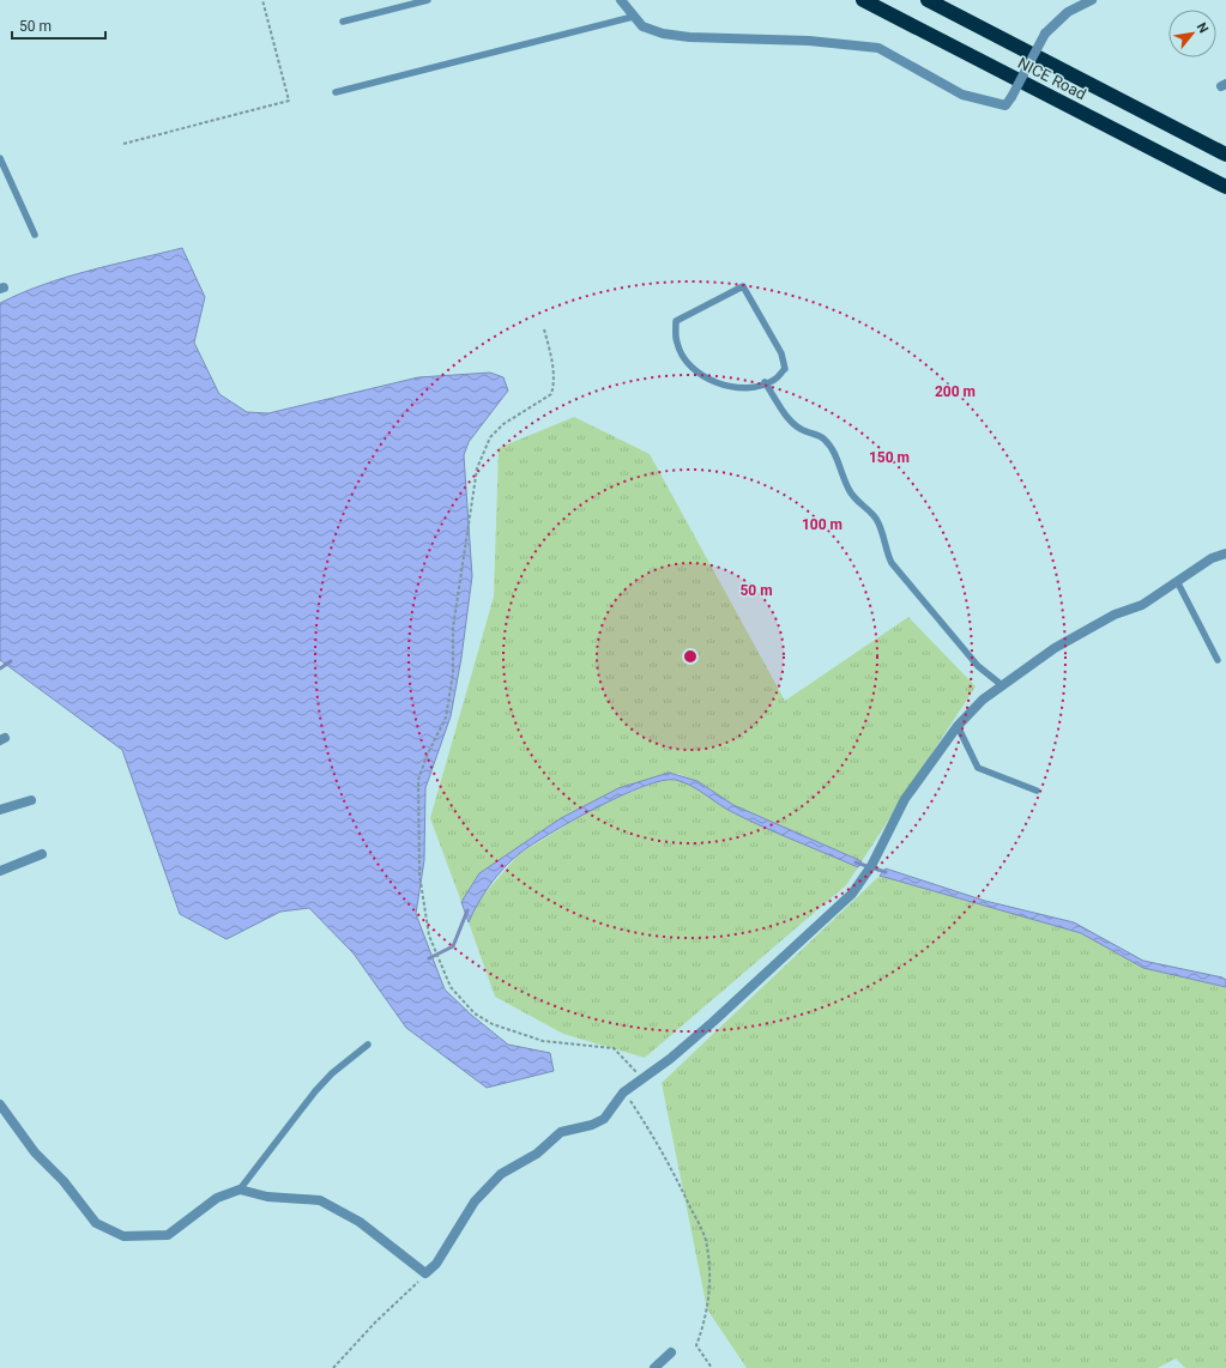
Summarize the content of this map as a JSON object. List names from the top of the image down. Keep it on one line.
{"streets":{"highway":["NICE Road"]},"scale_bar":"50 m","north":"top right","rings":["200 m","150 m","100 m","50 m"]}
